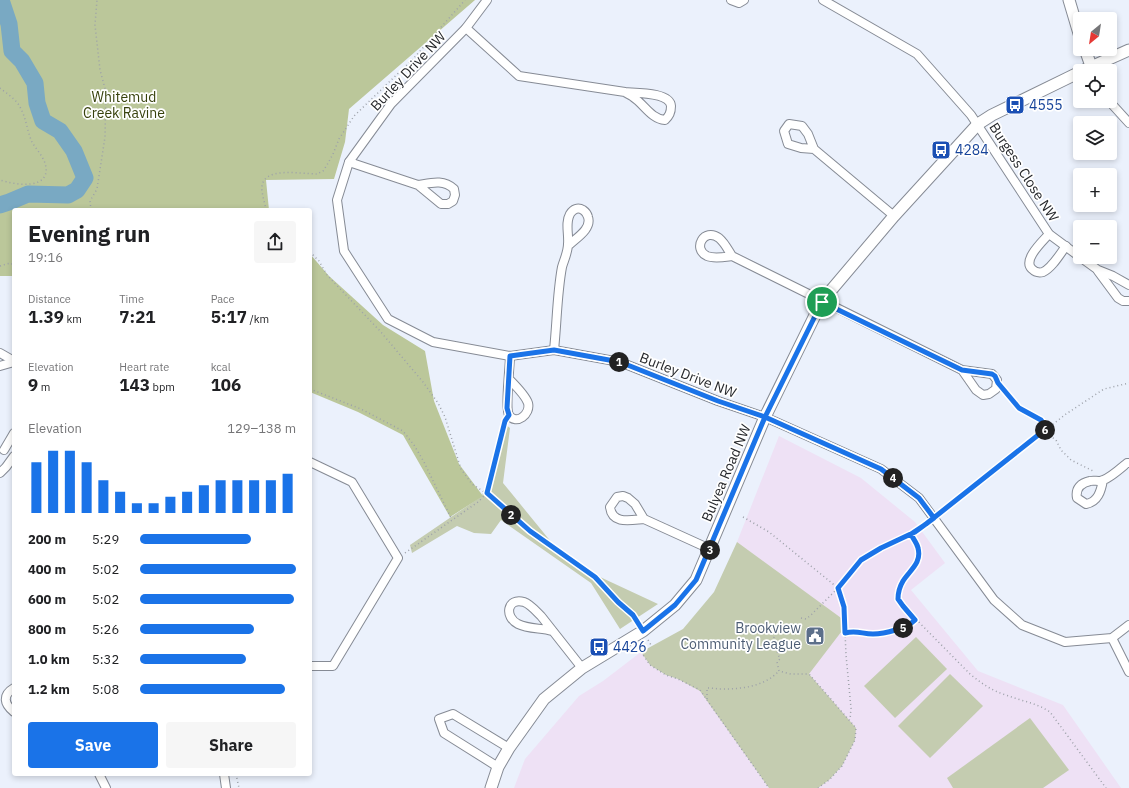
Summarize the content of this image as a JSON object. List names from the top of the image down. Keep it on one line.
{"streets":{"street":["Burley Drive NW","Burgess Close NW","Bulyea Road NW"]},"crossings":[["Burley Drive NW","Bulyea Road NW"],["Burgess Close NW","Bulyea Road NW"]],"parks":["Whitemud Creek Ravine"],"places":{"bus stop":["4555","4284","4426"],"public building":["Brookview Community League"]},"north":"bottom left","page":{"map_buttons":["+","−"],"heading":["Evening run","19:16"],"stats":[["Distance","1.39 km"],["Time","7:21"],["Pace","5:17 /km"],["Elevation","9 m"],["Heart rate","143 bpm"],["kcal","106"]],"pins":["1","6","4","2","3","5"],"chart":["Elevation","129–138 m"],"list":[{"name":"200 m","note":"5:29"},{"name":"400 m","note":"5:02"},{"name":"600 m","note":"5:02"},{"name":"800 m","note":"5:26"},{"name":"1.0 km","note":"5:32"},{"name":"1.2 km","note":"5:08"}],"buttons":["Save","Share"]}}
